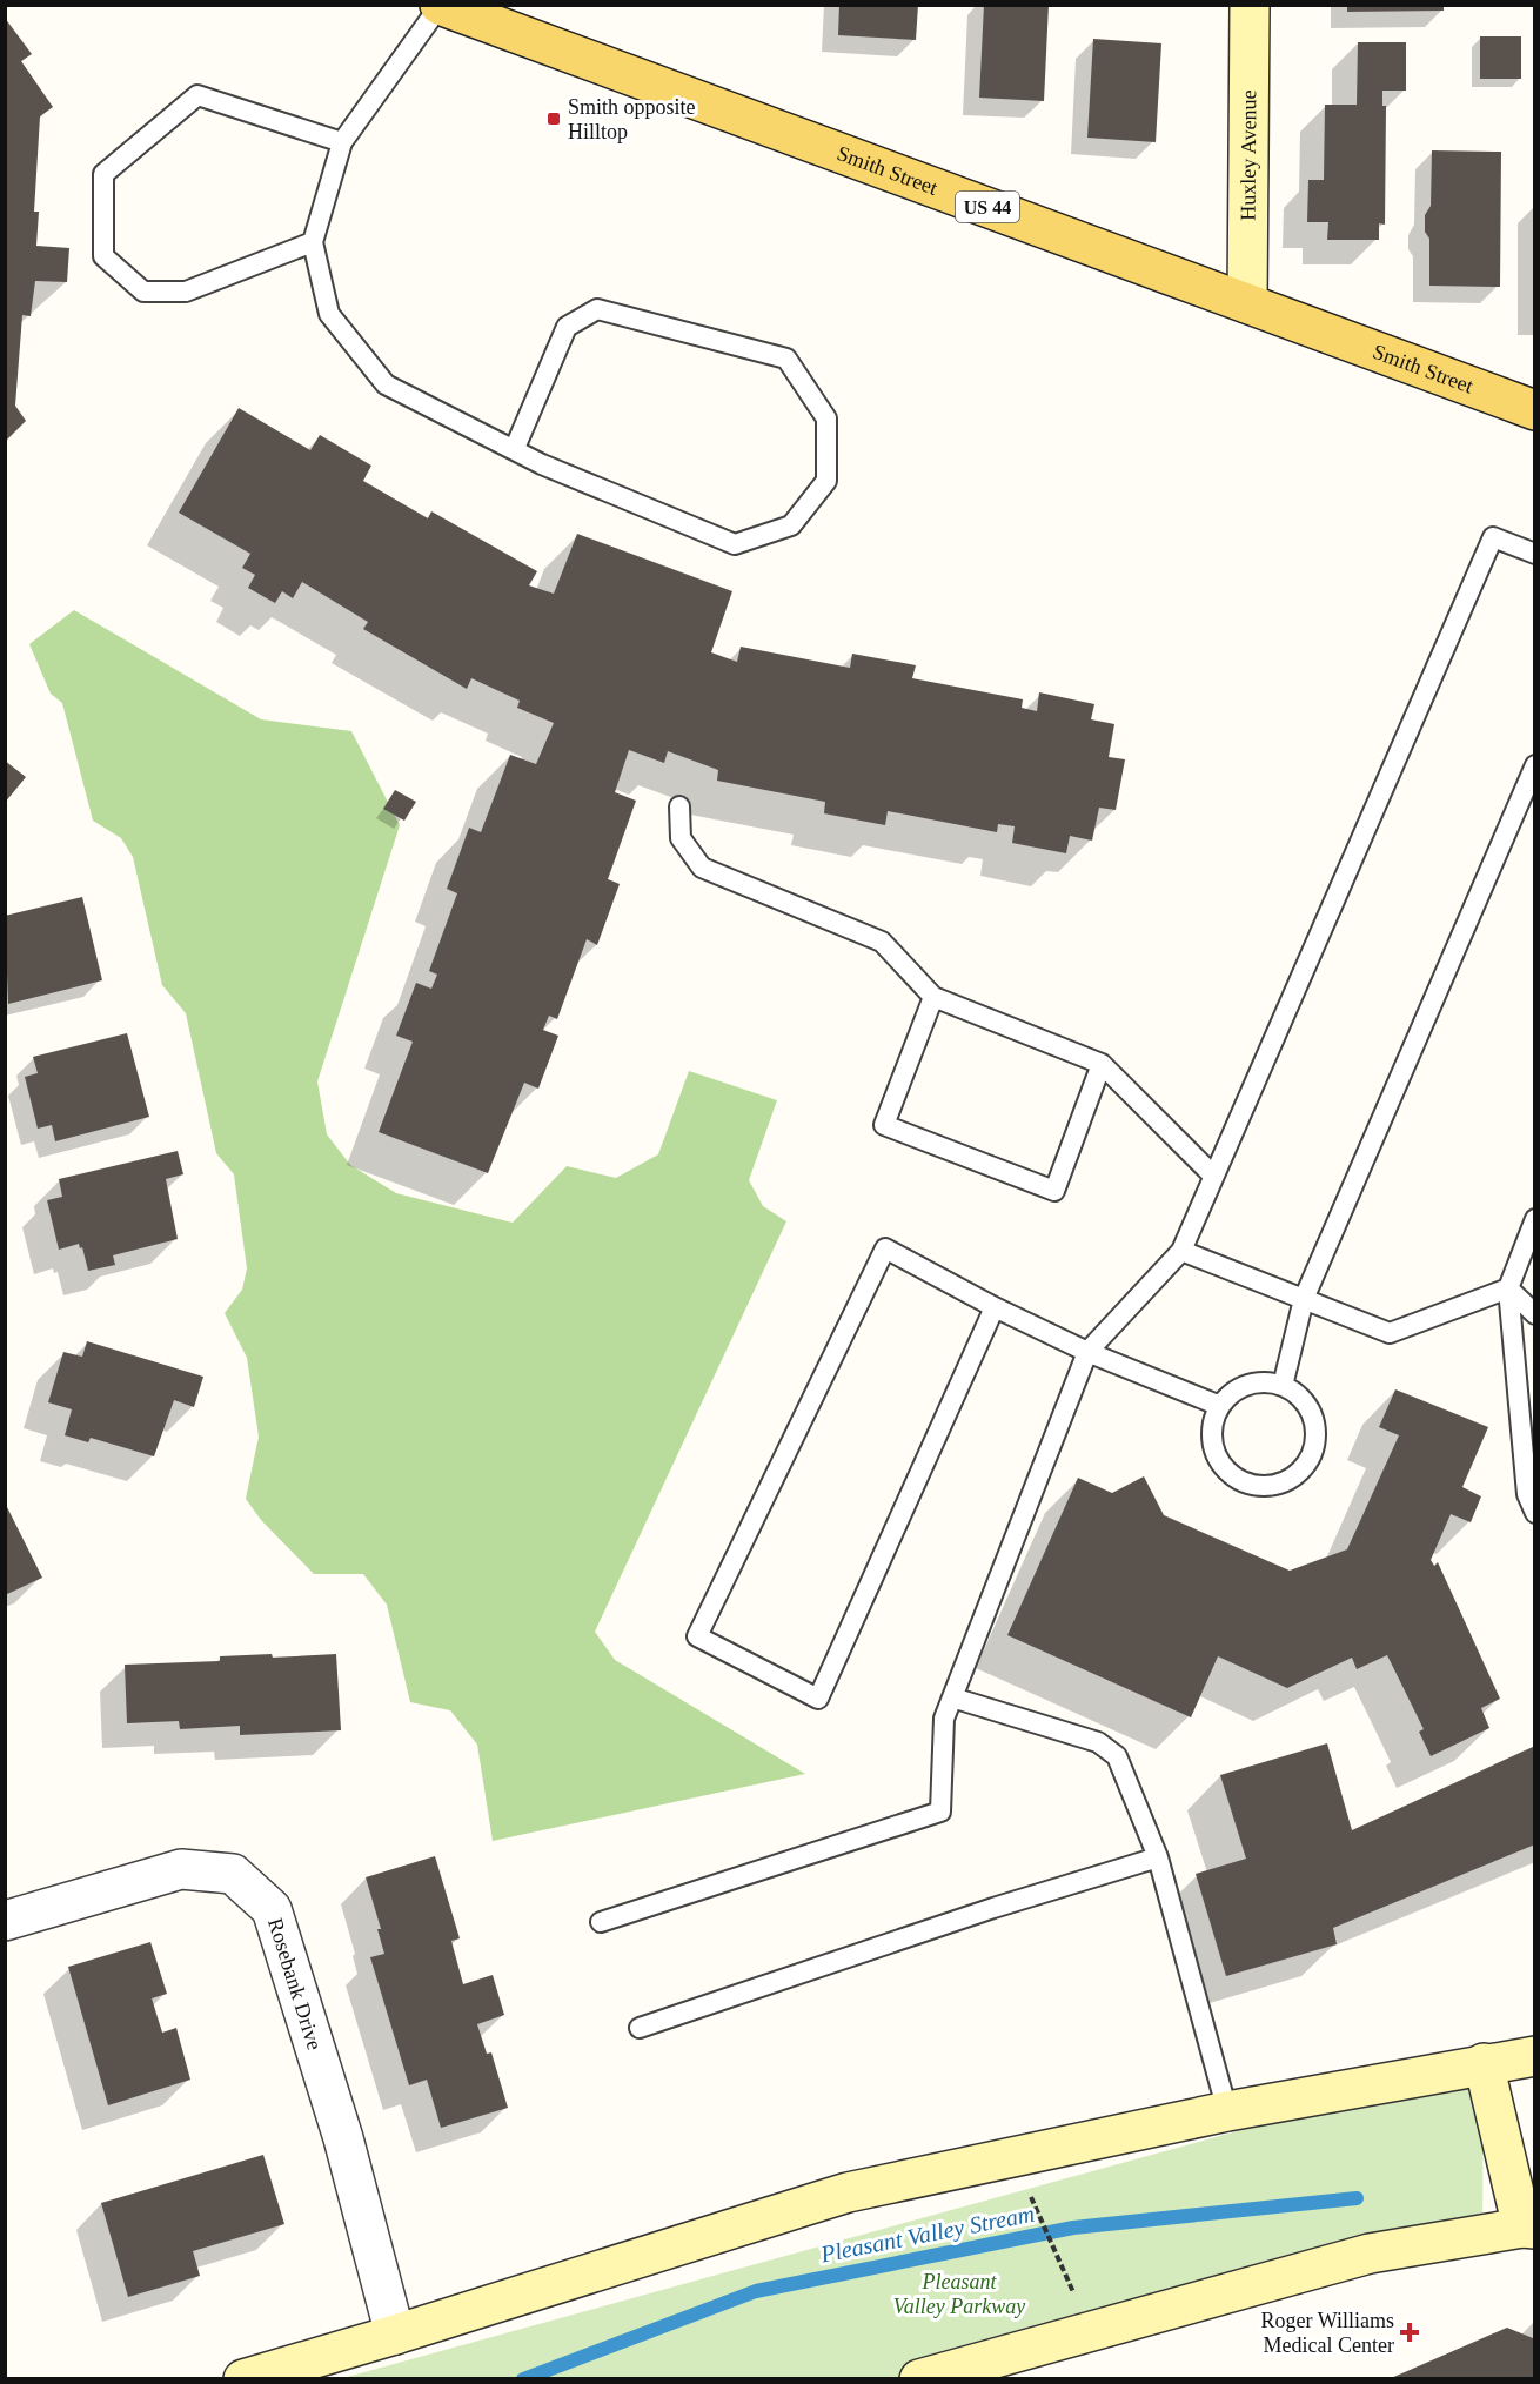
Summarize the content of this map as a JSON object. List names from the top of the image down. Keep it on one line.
{"streets":{"main road":["Smith Street","US 44"],"street":["Huxley Avenue","Rosebank Drive"]},"crossings":[["Huxley Avenue","Smith Street"]],"water":["Pleasant Valley Stream"],"parks":["Pleasant Valley Parkway"],"places":{"transit":["Smith opposite Hilltop"],"health":["Roger Williams Medical Center"]}}
